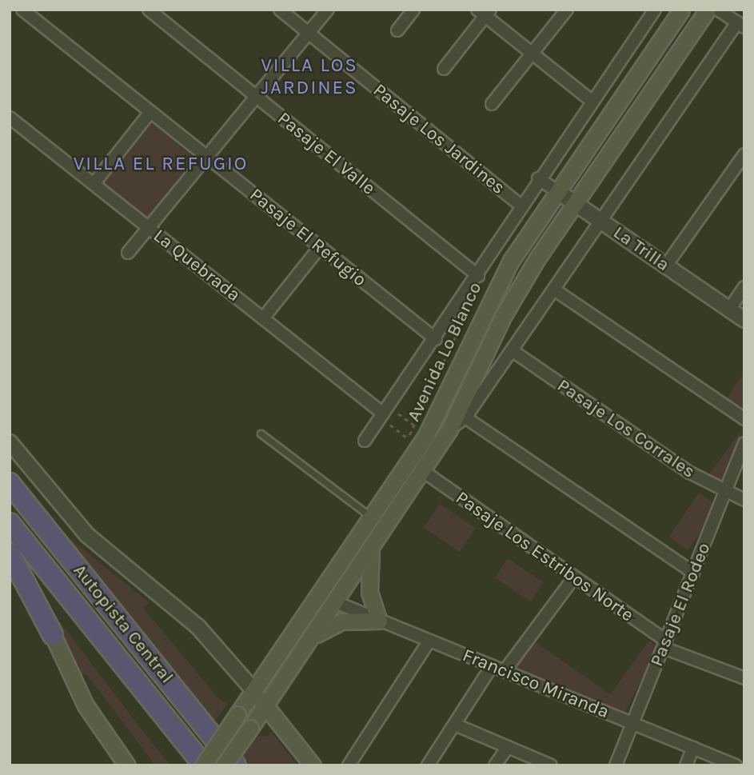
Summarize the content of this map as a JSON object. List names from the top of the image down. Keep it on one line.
{"streets":{"highway":["Autopista Central"],"main road":["Avenida Lo Blanco"],"street":["Pasaje Los Jardines","Pasaje El Valle","Pasaje El Refugio","La Trilla","La Quebrada","Pasaje Los Corrales","Pasaje Los Estribos Norte","Pasaje El Rodeo","Francisco Miranda"]},"crossings":[["Pasaje Los Jardines","Avenida Lo Blanco"],["Pasaje El Valle","Avenida Lo Blanco"],["Pasaje El Refugio","Avenida Lo Blanco"],["La Trilla","Avenida Lo Blanco"],["La Quebrada","Avenida Lo Blanco"],["Avenida Lo Blanco","Pasaje Los Corrales"],["Avenida Lo Blanco","Pasaje Los Estribos Norte"],["Avenida Lo Blanco","Autopista Central"],["Avenida Lo Blanco","Francisco Miranda"],["Pasaje Los Corrales","Pasaje El Rodeo"],["Pasaje Los Estribos Norte","Pasaje El Rodeo"],["Pasaje El Rodeo","Francisco Miranda"]],"districts":["VILLA LOS JARDINES","VILLA EL REFUGIO"]}
